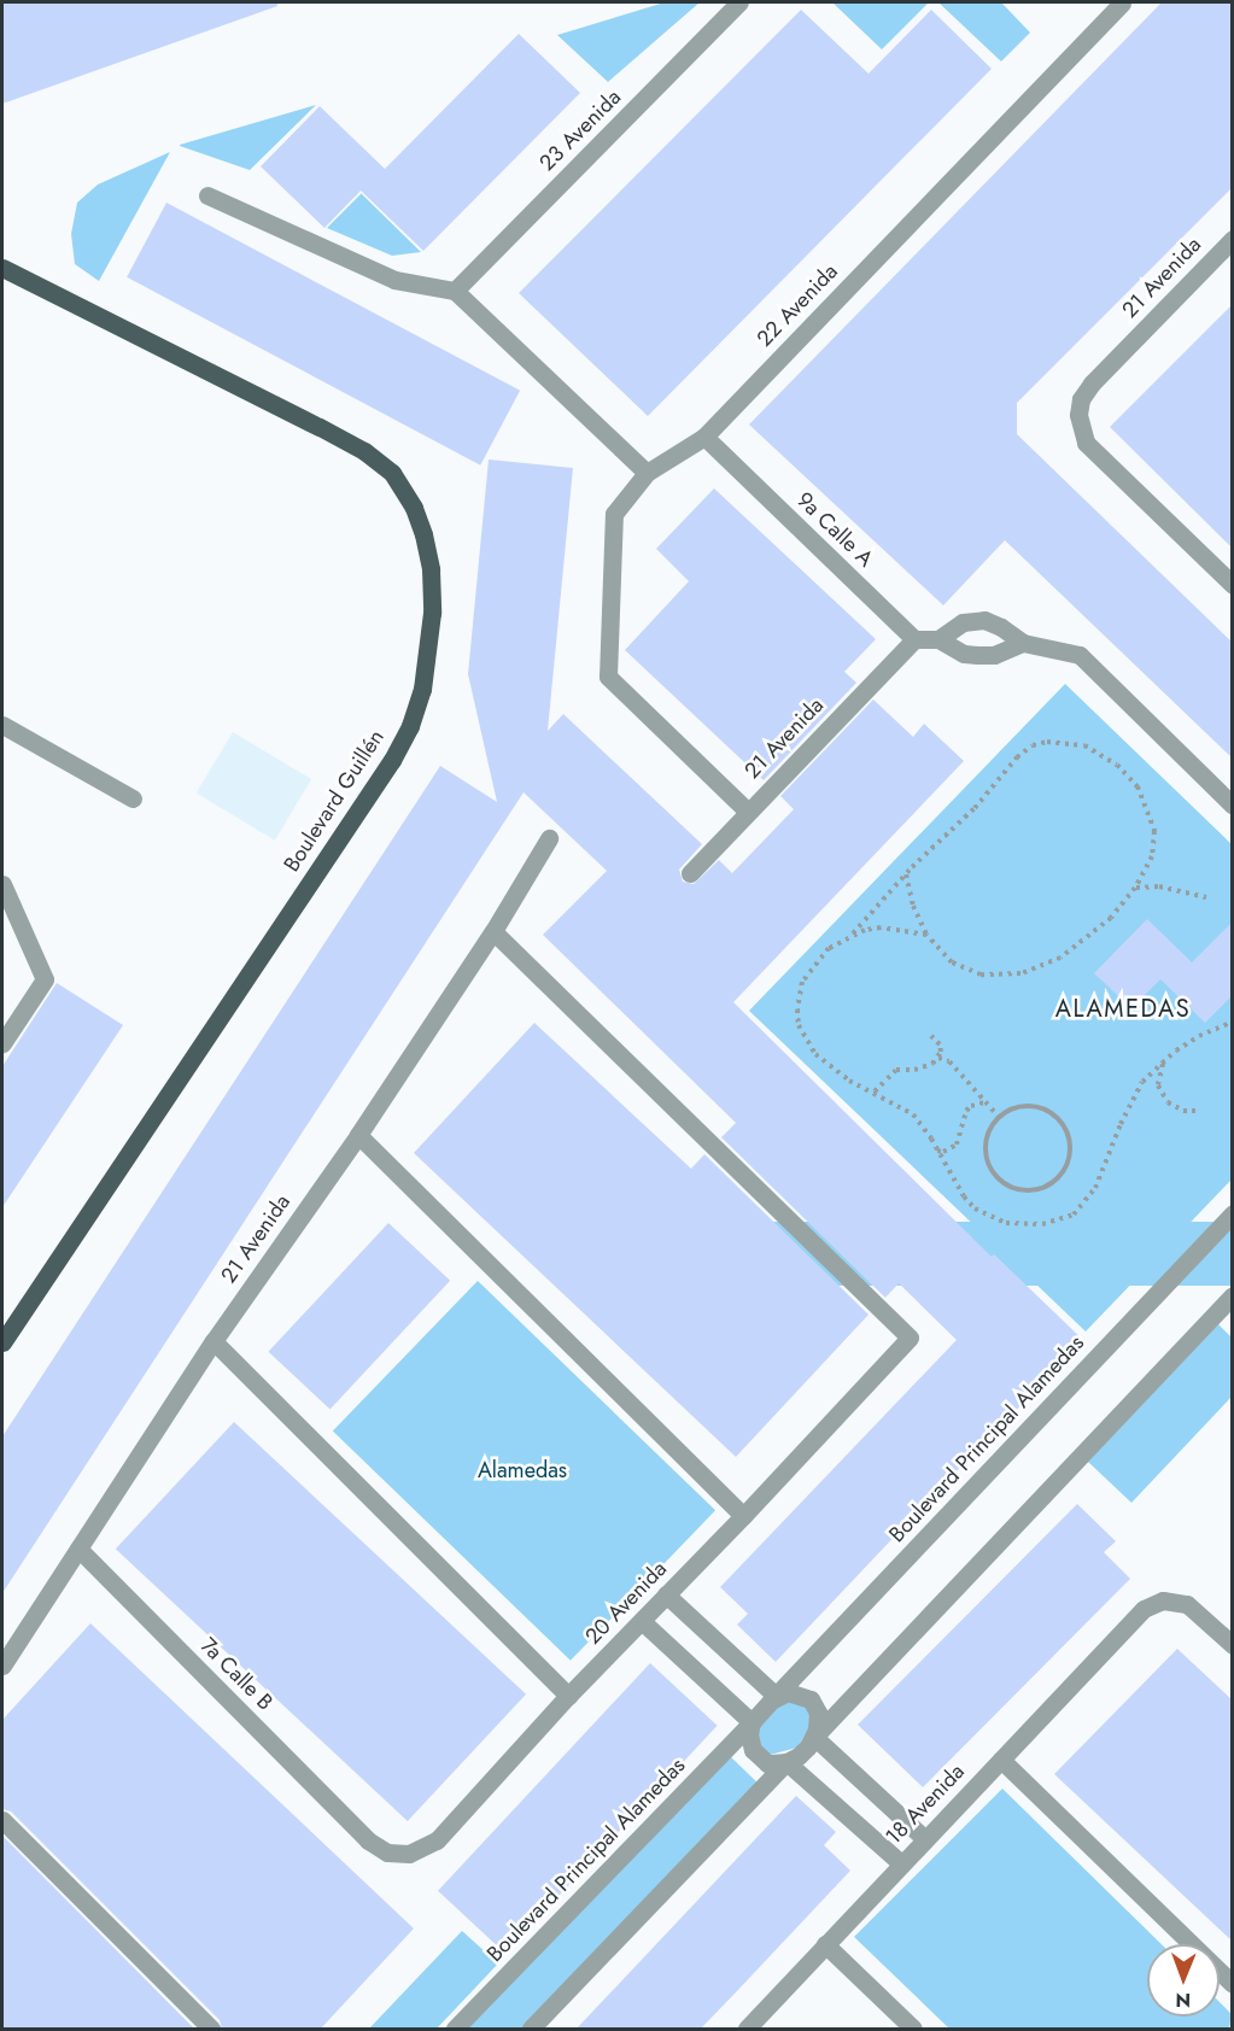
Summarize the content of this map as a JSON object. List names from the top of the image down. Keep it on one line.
{"streets":{"main road":["Boulevard Guillén"],"street":["23 Avenida","21 Avenida","22 Avenida","9a Calle A","Boulevard Principal Alamedas","20 Avenida","7a Calle B","18 Avenida"]},"crossings":[["21 Avenida","22 Avenida"],["21 Avenida","9a Calle A"],["21 Avenida","20 Avenida"],["21 Avenida","7a Calle B"],["22 Avenida","9a Calle A"],["20 Avenida","7a Calle B"]],"districts":["ALAMEDAS"],"parks":["Alamedas"],"north":"bottom"}
